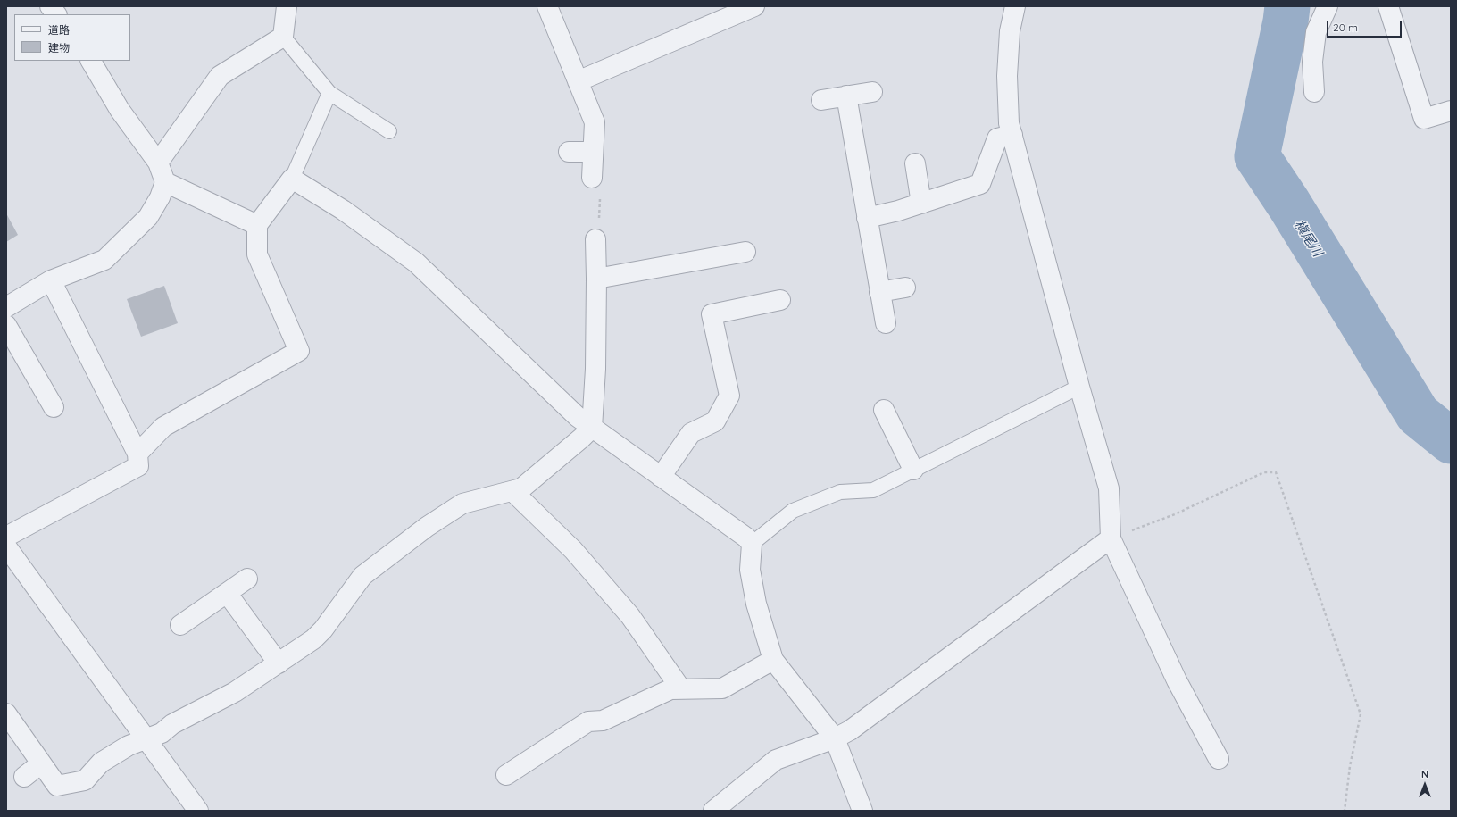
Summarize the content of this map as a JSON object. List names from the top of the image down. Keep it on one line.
{"water":["槇尾川"],"legend":["道路","建物"],"scale_bar":"20 m","north":"top"}
